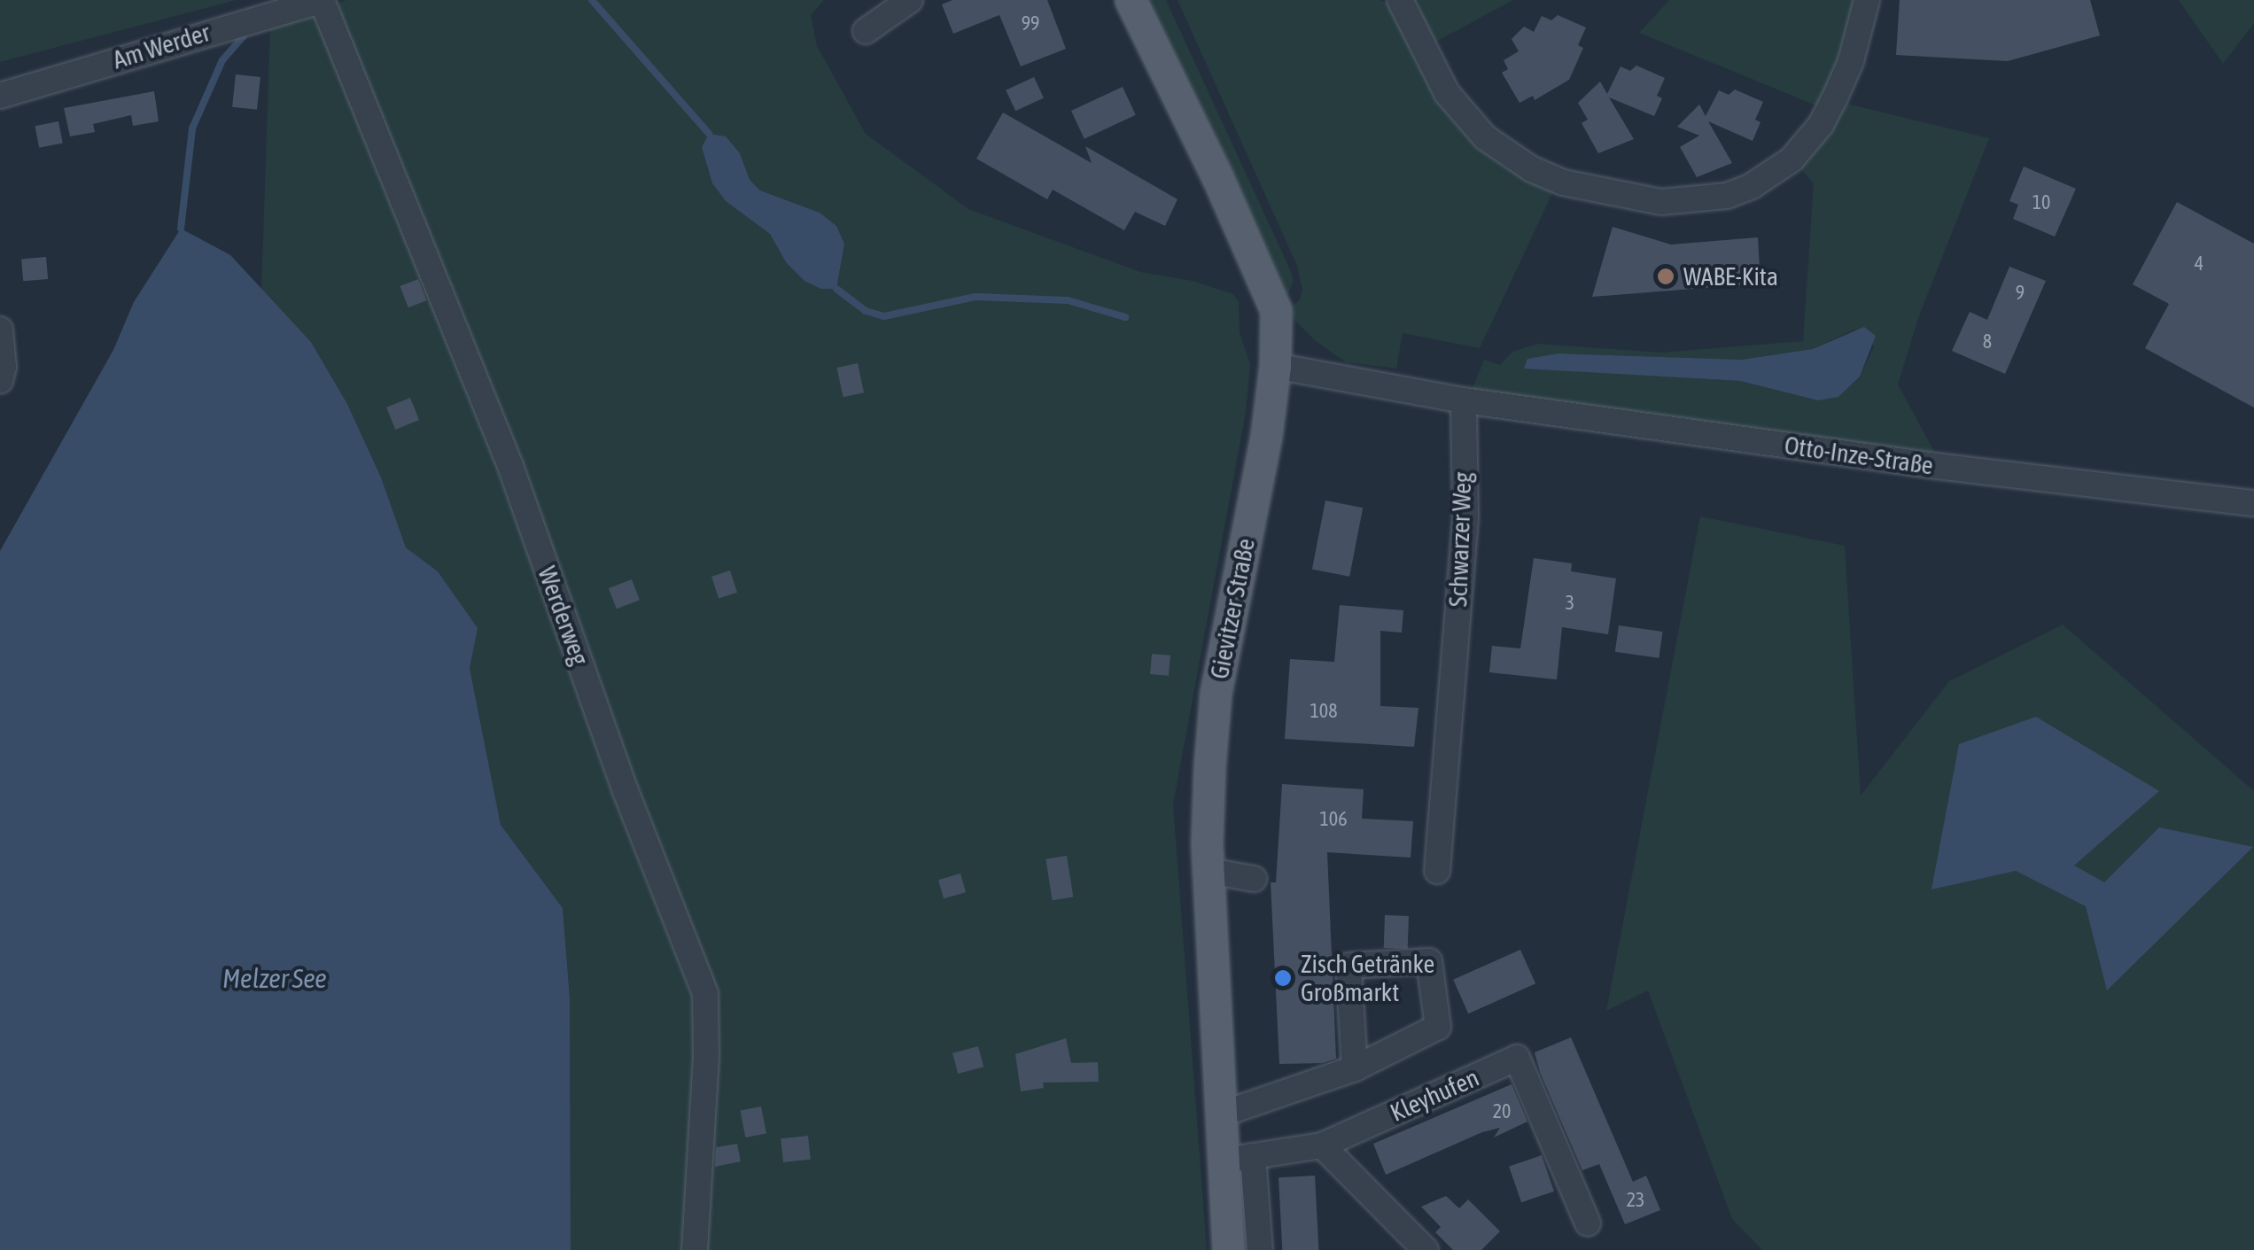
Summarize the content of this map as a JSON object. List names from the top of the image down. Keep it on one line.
{"streets":{"main road":["Gievitzer Straße"],"street":["Am Werder","Otto-Inze-Straße","Schwarzer Weg","Werderweg","Kleyhufen"]},"crossings":[["Am Werder","Werderweg"],["Otto-Inze-Straße","Schwarzer Weg"]],"water":["Melzer See"],"places":["WABE-Kita","Zisch Getränke Großmarkt"],"house_numbers":["99","10","4","9","8","3","108","106","20","23"]}
